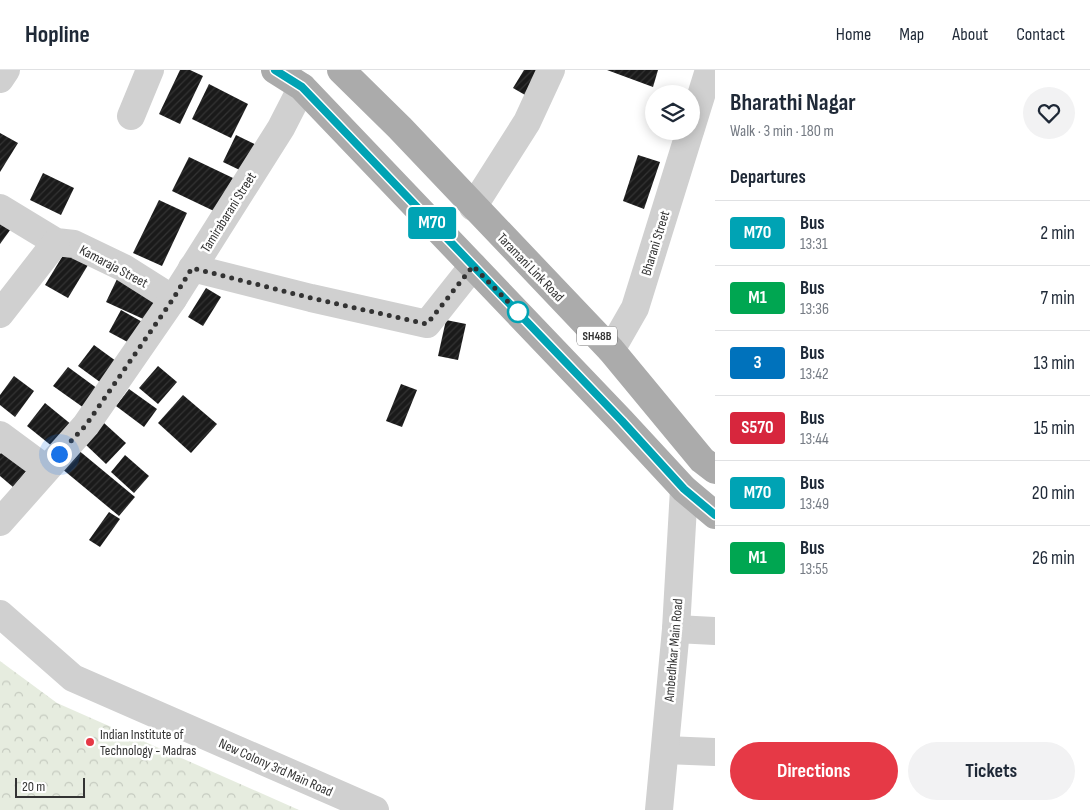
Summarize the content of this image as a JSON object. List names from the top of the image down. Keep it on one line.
{"streets":{"main road":["Taramani Link Road","SH48B"],"street":["Tamirabarani Street","Bharani Street","Kamaraja Street","Ambedhkar Main Road","New Colony 3rd Main Road"]},"crossings":[["Tamirabarani Street","Kamaraja Street"],["Tamirabarani Street","SH48B"],["Bharani Street","Taramani Link Road"],["SH48B","Ambedhkar Main Road"]],"places":["Indian Institute of Technology - Madras"],"lines":["bus line M70"],"scale_bar":"20 m","page":{"header":"Hopline","nav":["Home","Map","About","Contact"],"on_map":"M70","heading":[["Bharathi Nagar","Walk · 3 min · 180 m"],"Departures"],"list":[{"mark":"M70","name":"Bus","note":"13:31","value":"2 min"},{"mark":"M1","name":"Bus","note":"13:36","value":"7 min"},{"mark":"3","name":"Bus","note":"13:42","value":"13 min"},{"mark":"S570","name":"Bus","note":"13:44","value":"15 min"},{"mark":"M70","name":"Bus","note":"13:49","value":"20 min"},{"mark":"M1","name":"Bus","note":"13:55","value":"26 min"}],"buttons":["Directions","Tickets"],"scale":"20 m"}}
